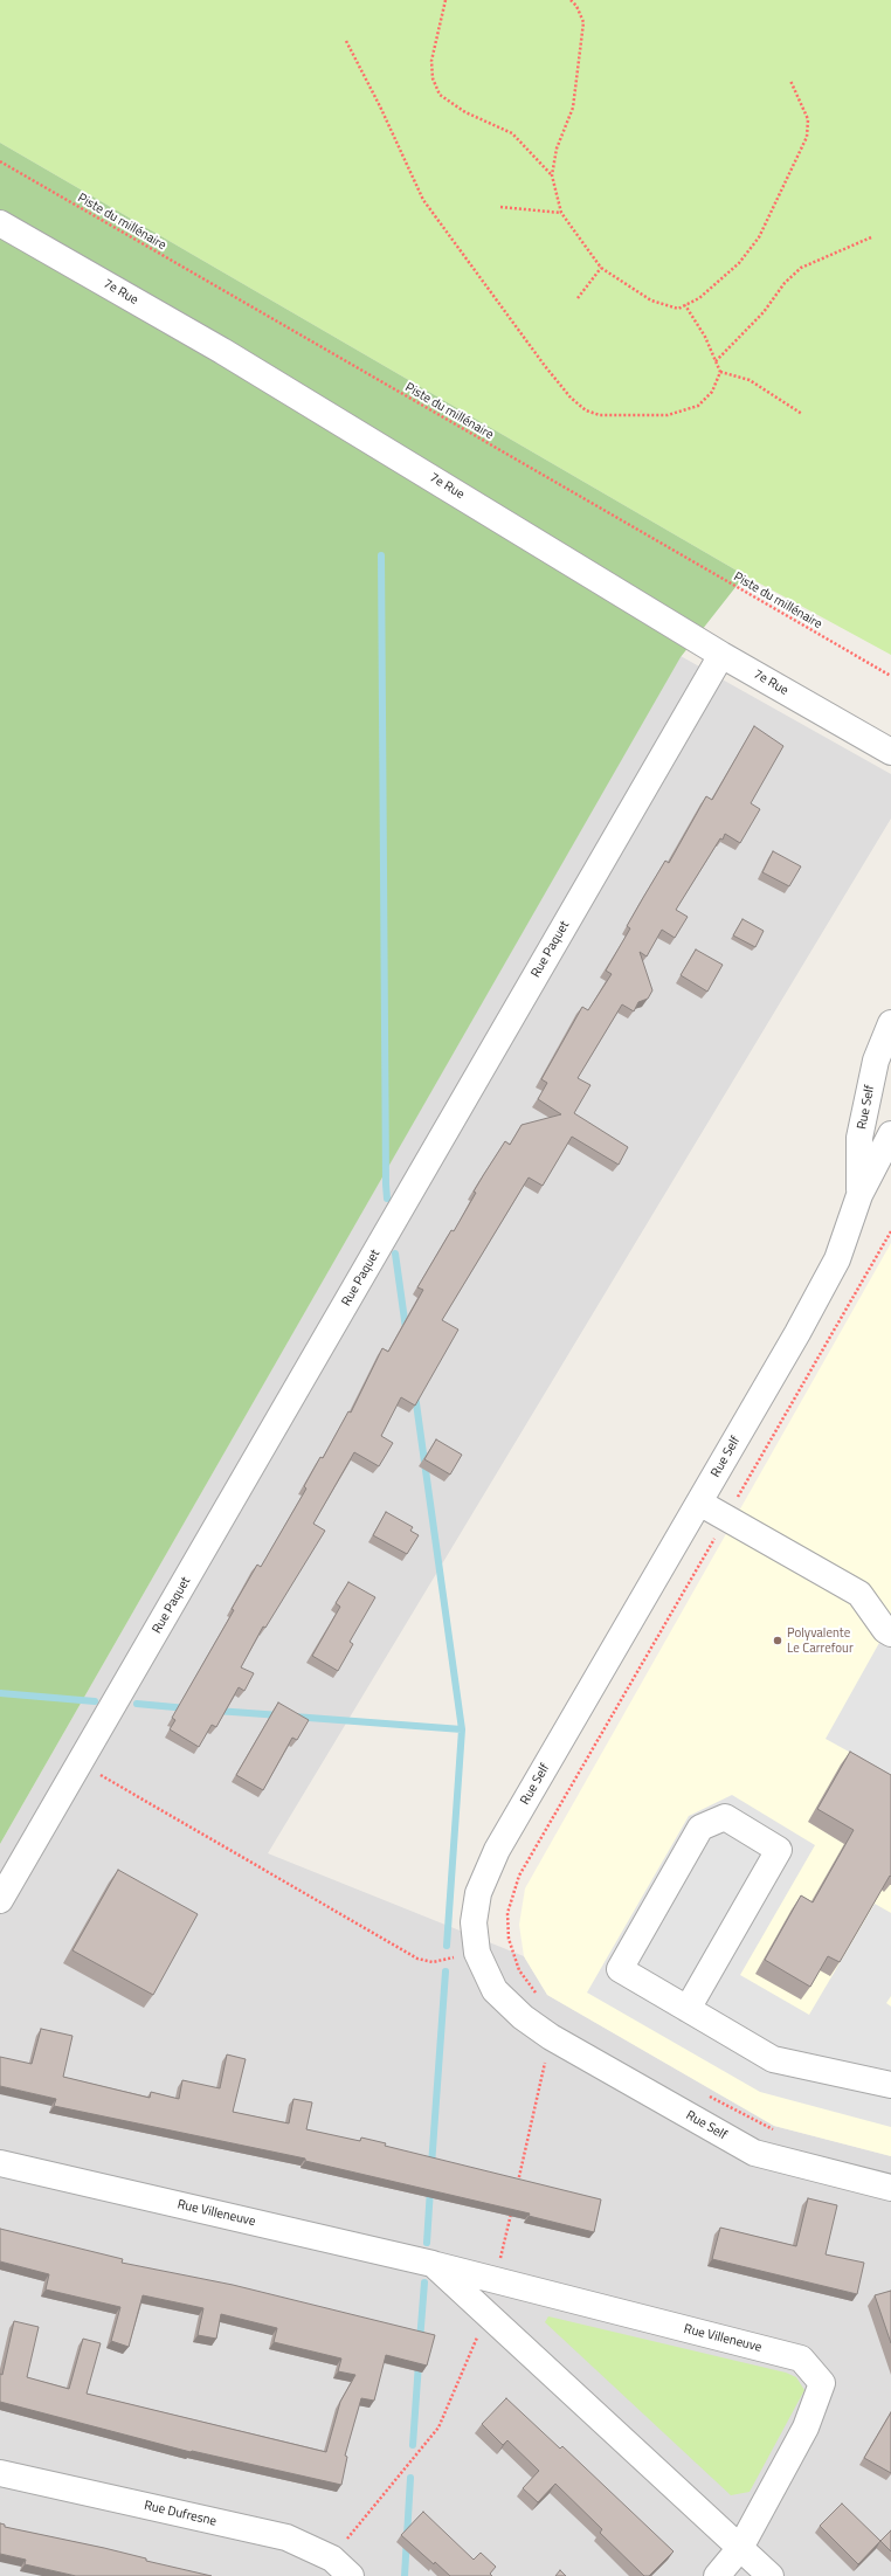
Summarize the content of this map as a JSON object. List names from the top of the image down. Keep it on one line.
{"streets":{"street":["7e Rue","Rue Paquet","Rue Self","Rue Villeneuve","Rue Dufresne"],"path":["Piste du millénaire"]},"crossings":[["7e Rue","Rue Paquet"]],"places":["Polyvalente Le Carrefour"]}
